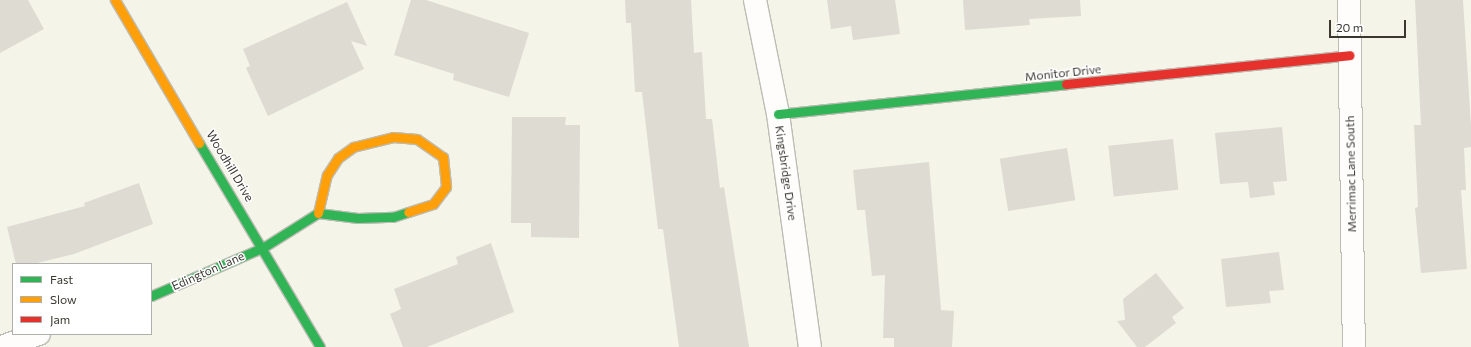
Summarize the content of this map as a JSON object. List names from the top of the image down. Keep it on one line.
{"streets":{"street":["Monitor Drive","Woodhill Drive","Kingsbridge Drive","Merrimac Lane South","Edington Lane"]},"crossings":[["Monitor Drive","Kingsbridge Drive"],["Monitor Drive","Merrimac Lane South"],["Woodhill Drive","Edington Lane"]],"legend":["Fast","Slow","Jam"],"scale_bar":"20 m"}
